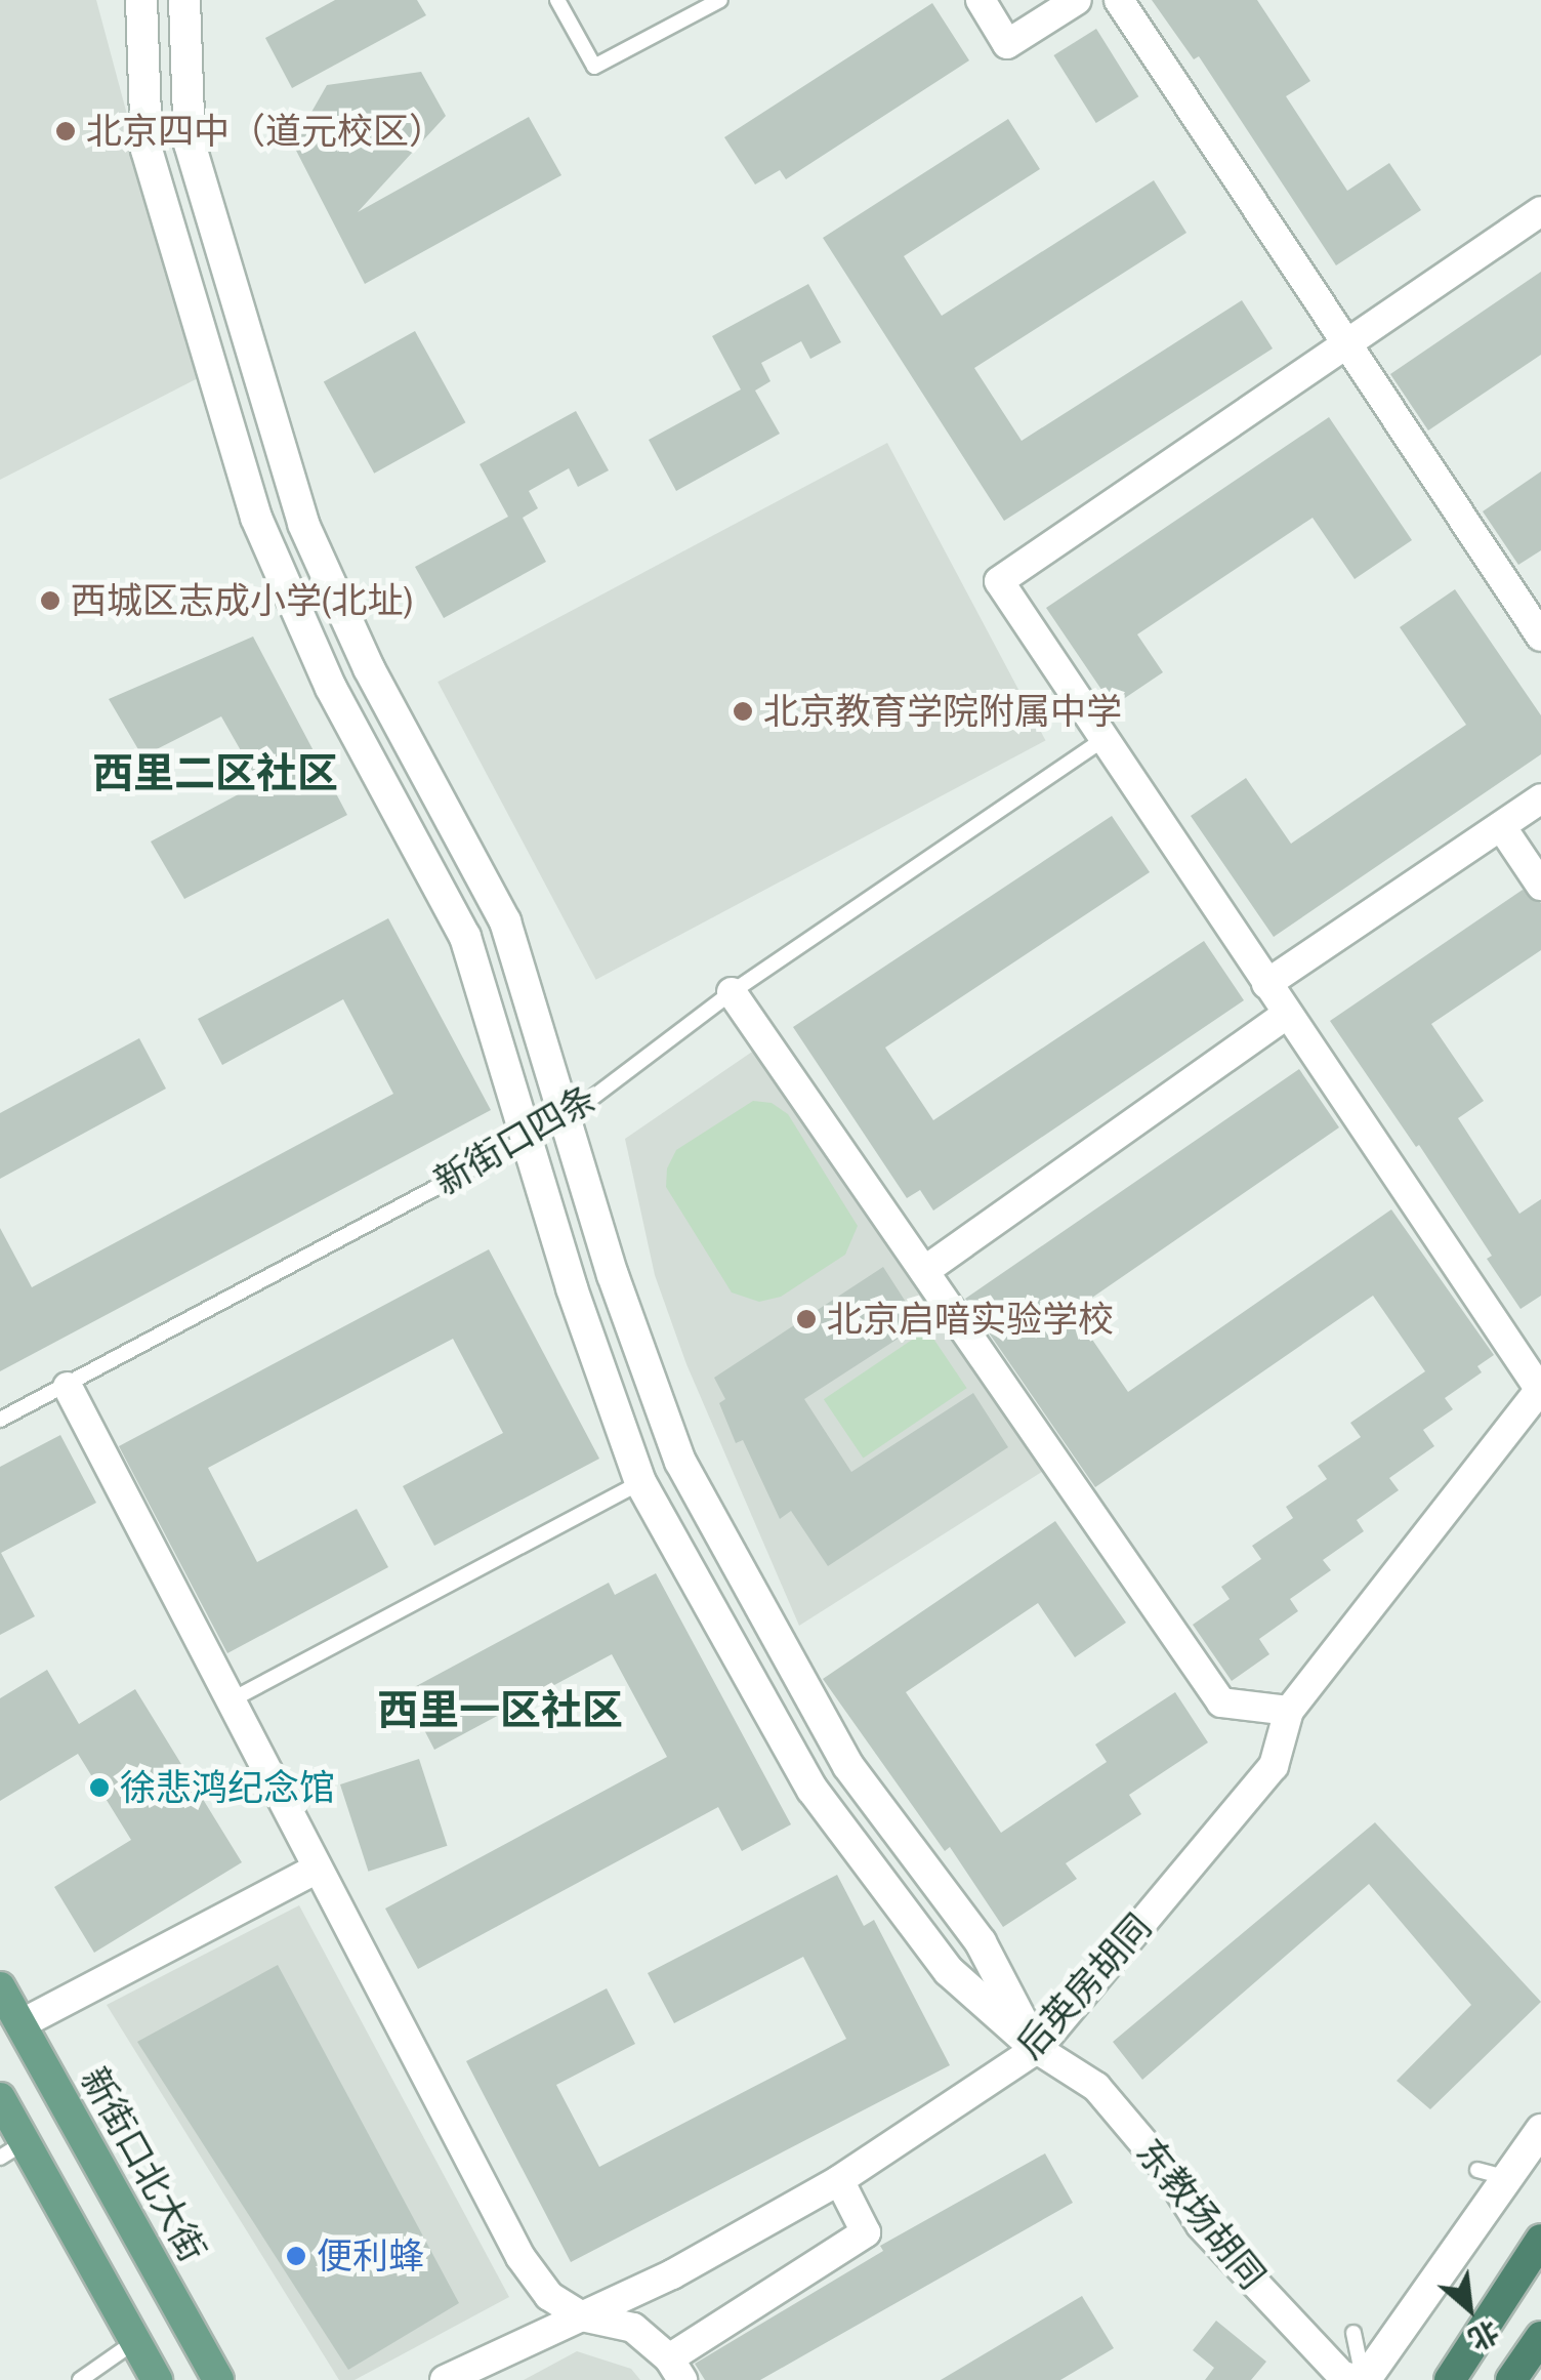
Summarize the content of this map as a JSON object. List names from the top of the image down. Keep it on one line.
{"streets":{"main road":["新街口北大街"],"street":["后英房胡同","东教场胡同"],"lane":["新街口四条"]},"crossings":[["后英房胡同","东教场胡同"]],"districts":["西里二区社区","西里一区社区"],"places":["北京四中（道元校区）","西城区志成小学(北址)","北京教育学院附属中学","北京启喑实验学校","徐悲鸿纪念馆","便利蜂"],"north":"bottom right"}
